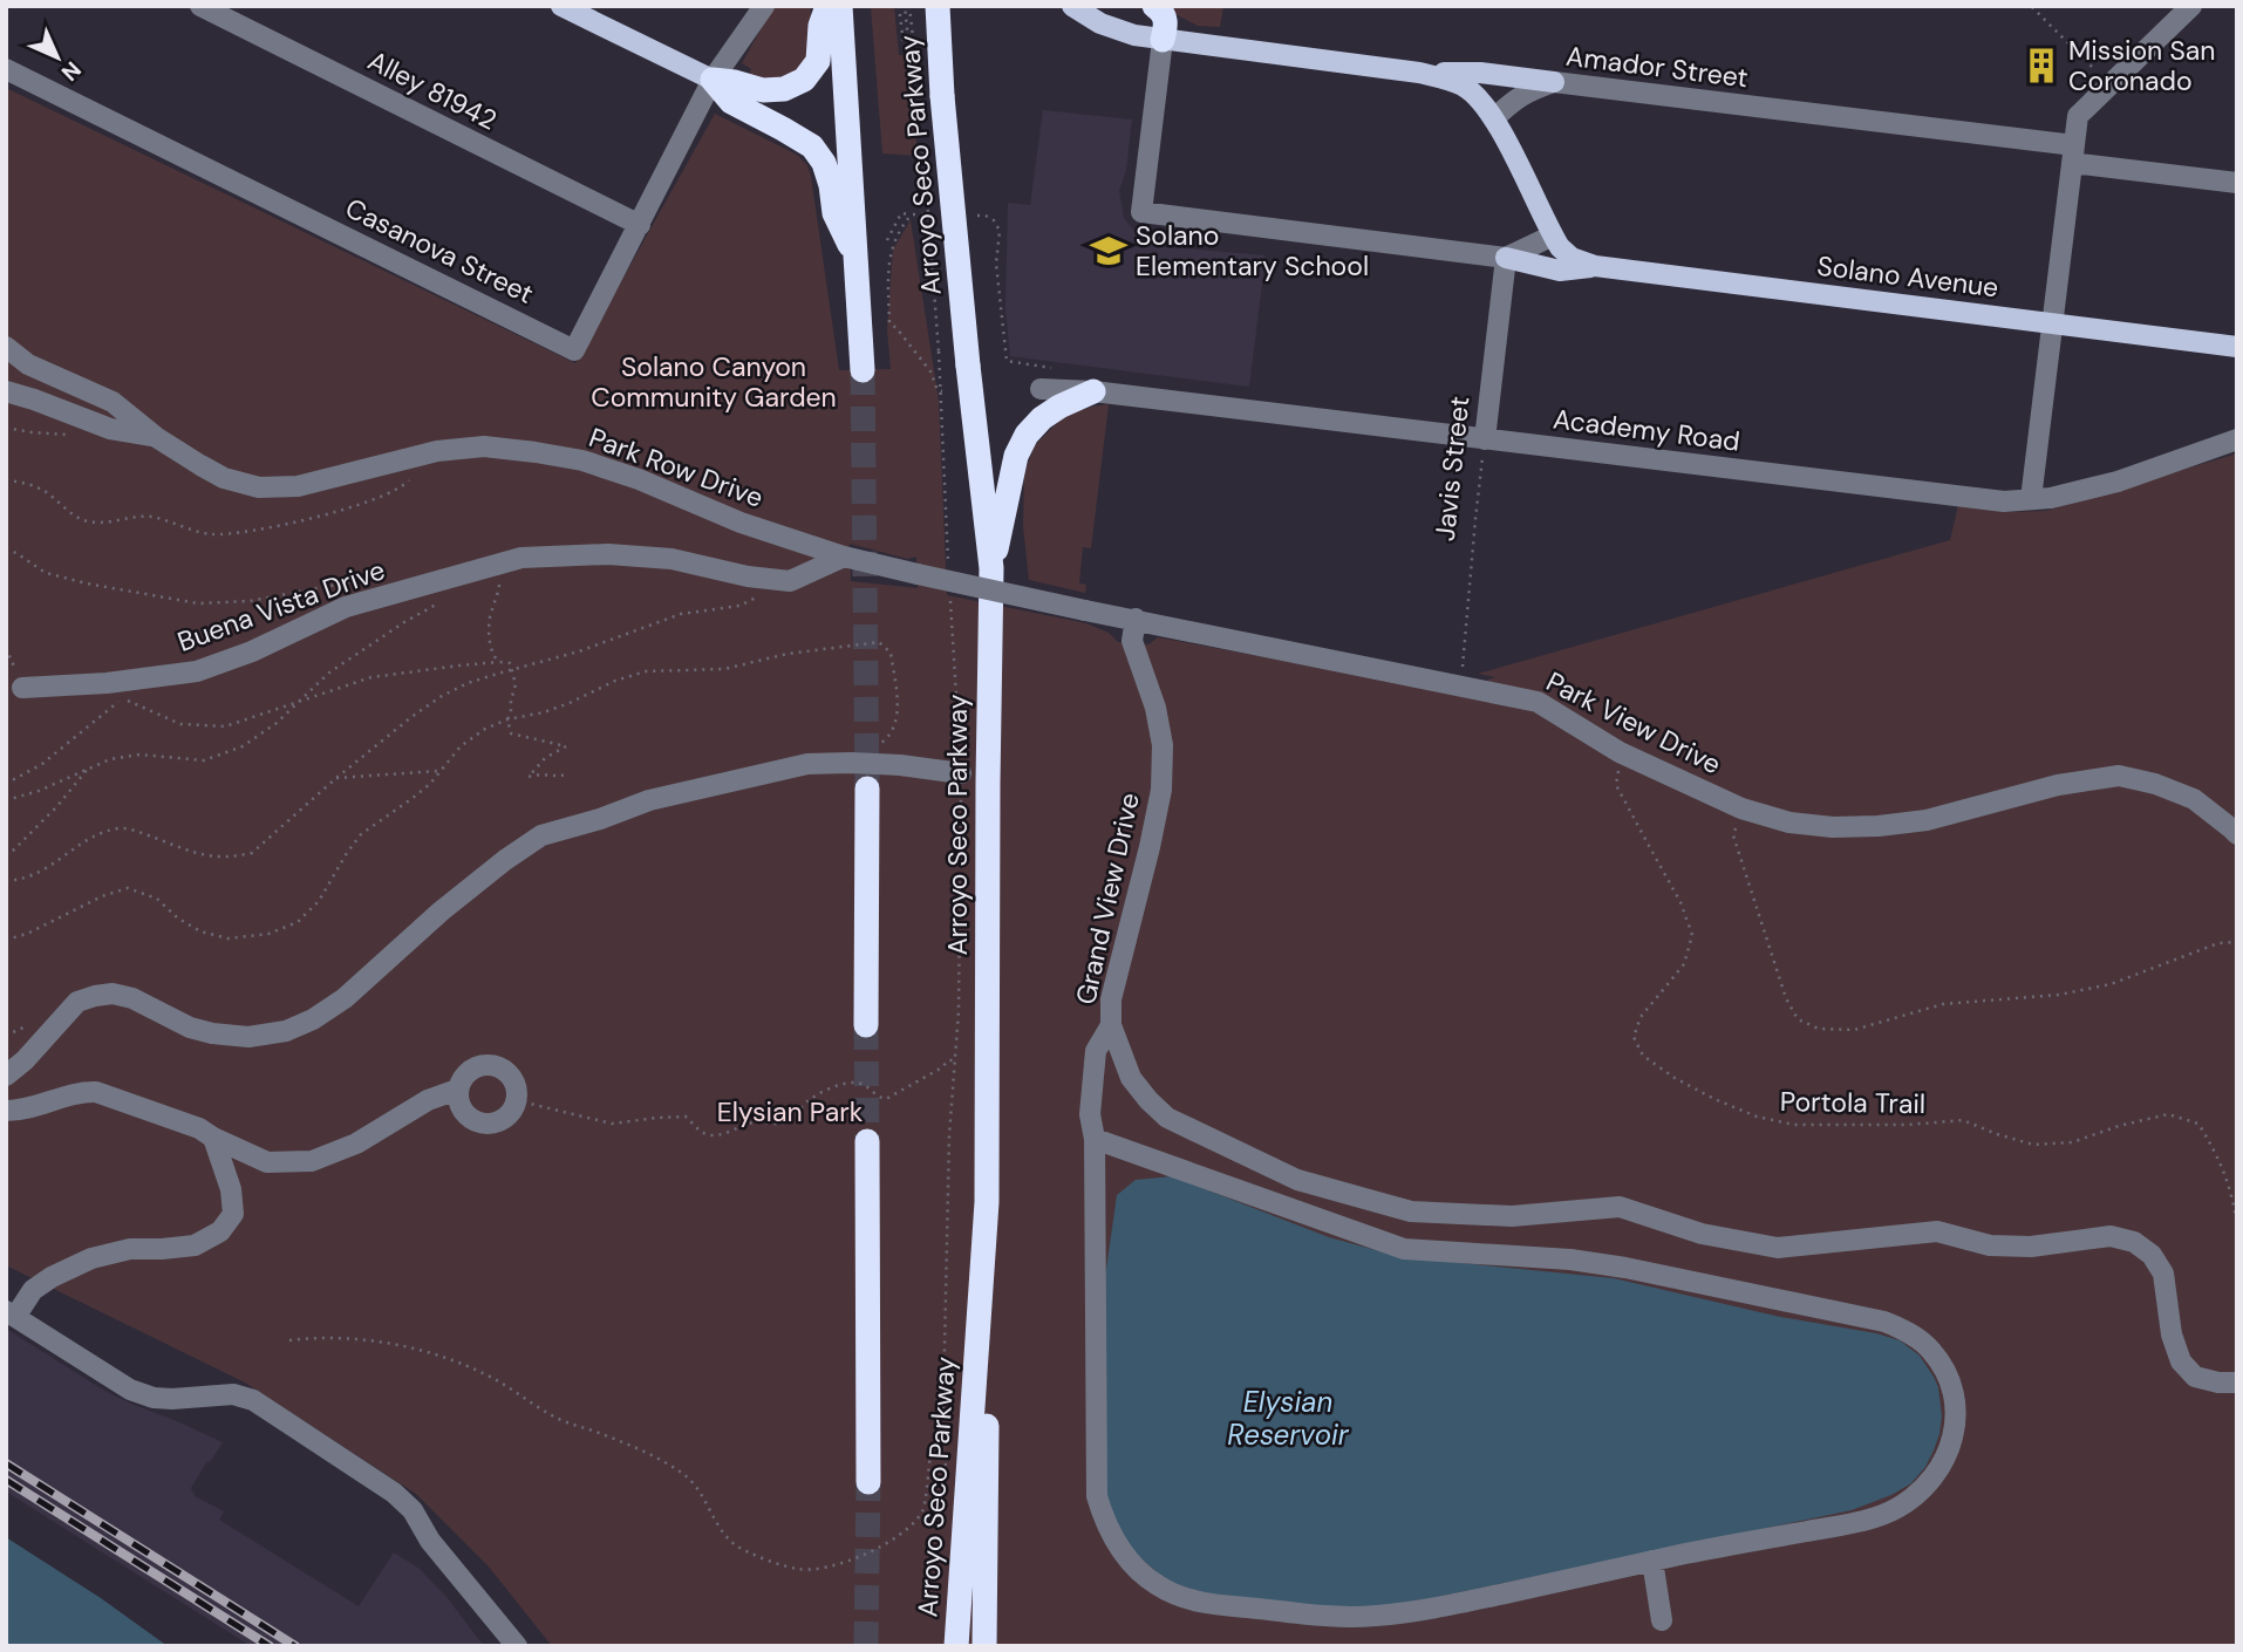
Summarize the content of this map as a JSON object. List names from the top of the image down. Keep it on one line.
{"streets":{"highway":["Arroyo Seco Parkway"],"main road":["Solano Avenue"],"street":["Amador Street","Alley 81942","Casanova Street","Academy Road","Park Row Drive","Javis Street","Buena Vista Drive","Park View Drive","Grand View Drive"],"path":["Portola Trail"]},"crossings":[["Alley 81942","Casanova Street"],["Academy Road","Javis Street"],["Park Row Drive","Buena Vista Drive"],["Park Row Drive","Park View Drive"],["Javis Street","Park View Drive"],["Park View Drive","Grand View Drive"],["Park View Drive","Portola Trail"]],"water":["Elysian Reservoir"],"parks":["Solano Canyon Community Garden","Elysian Park"],"places":{"building":["Mission San Coronado"],"school or university":["Solano Elementary School"]},"north":"bottom right"}
